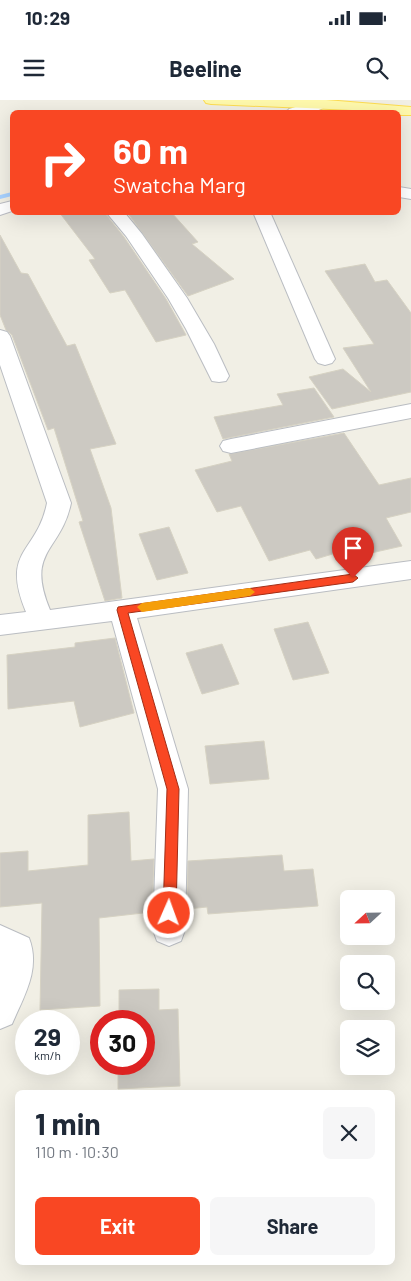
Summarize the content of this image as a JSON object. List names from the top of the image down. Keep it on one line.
{"north":"left","page":{"status":"10:29","header":"Beeline","turn":["60 m","Swatcha Marg"],"speed":"29 km/h","limit":"30","heading":["1 min","110 m · 10:30"],"buttons":["Exit","Share"]}}
